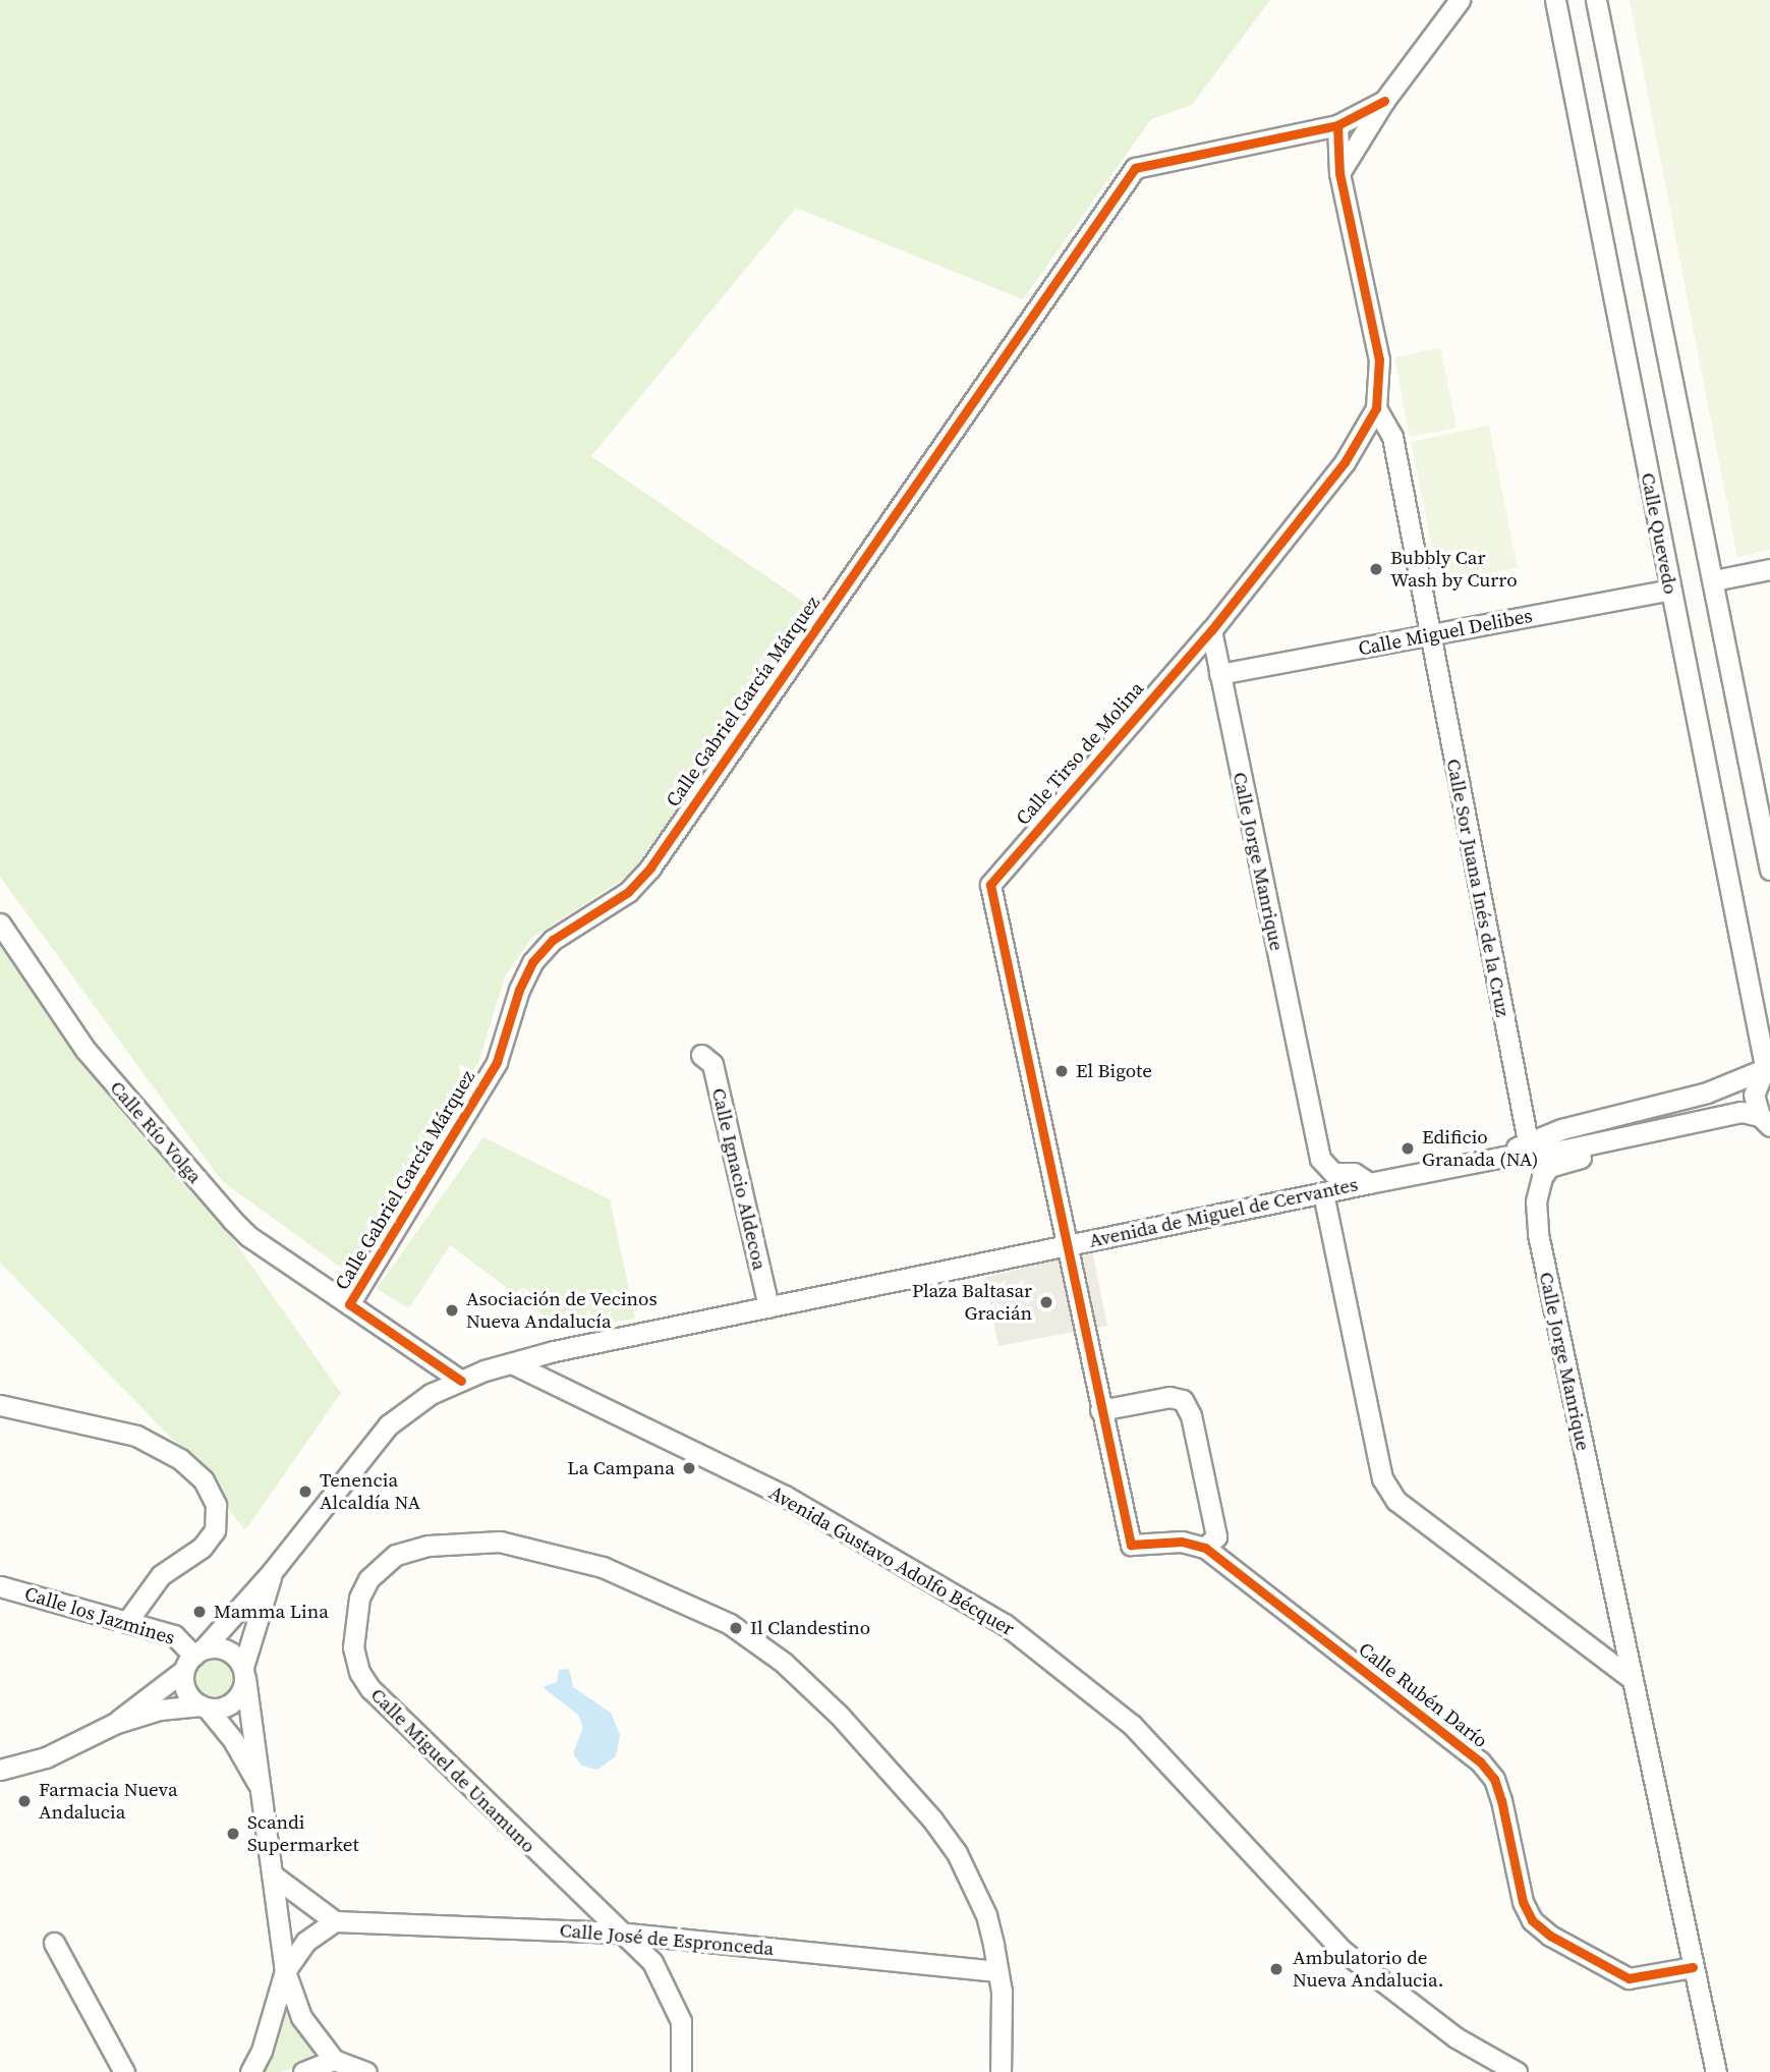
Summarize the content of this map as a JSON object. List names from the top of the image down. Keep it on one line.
{"streets":{"street":["Calle Quevedo","Calle Miguel Delibes","Calle Gabriel García Márquez","Calle Tirso de Molina","Calle Jorge Manrique","Calle Sor Juana Inés de la Cruz","Calle Río Volga","Calle Ignacio Aldecoa","Avenida de Miguel de Cervantes","Avenida Gustavo Adolfo Bécquer","Calle los Jazmines","Calle Rubén Darío","Calle Miguel de Unamuno","Calle José de Espronceda"]},"crossings":[["Calle Quevedo","Calle Miguel Delibes"],["Calle Quevedo","Avenida de Miguel de Cervantes"],["Calle Miguel Delibes","Calle Jorge Manrique"],["Calle Miguel Delibes","Calle Sor Juana Inés de la Cruz"],["Calle Gabriel García Márquez","Calle Tirso de Molina"],["Calle Gabriel García Márquez","Calle Río Volga"],["Calle Gabriel García Márquez","Avenida de Miguel de Cervantes"],["Calle Tirso de Molina","Calle Jorge Manrique"],["Calle Tirso de Molina","Calle Sor Juana Inés de la Cruz"],["Calle Tirso de Molina","Avenida de Miguel de Cervantes"],["Calle Tirso de Molina","Calle Rubén Darío"],["Calle Jorge Manrique","Avenida de Miguel de Cervantes"],["Calle Jorge Manrique","Calle Rubén Darío"],["Calle Sor Juana Inés de la Cruz","Avenida de Miguel de Cervantes"],["Calle Ignacio Aldecoa","Avenida de Miguel de Cervantes"],["Avenida de Miguel de Cervantes","Avenida Gustavo Adolfo Bécquer"],["Avenida de Miguel de Cervantes","Calle los Jazmines"],["Calle Miguel de Unamuno","Calle José de Espronceda"]],"places":["Bubbly Car Wash by Curro","El Bigote","Edificio Granada (NA)","Plaza Baltasar Gracián","Asociación de Vecinos Nueva Andalucía","La Campana","Tenencia Alcaldía NA","Mamma Lina","Il Clandestino","Farmacia Nueva Andalucia","Scandi Supermarket","Ambulatorio de Nueva Andalucia."]}
